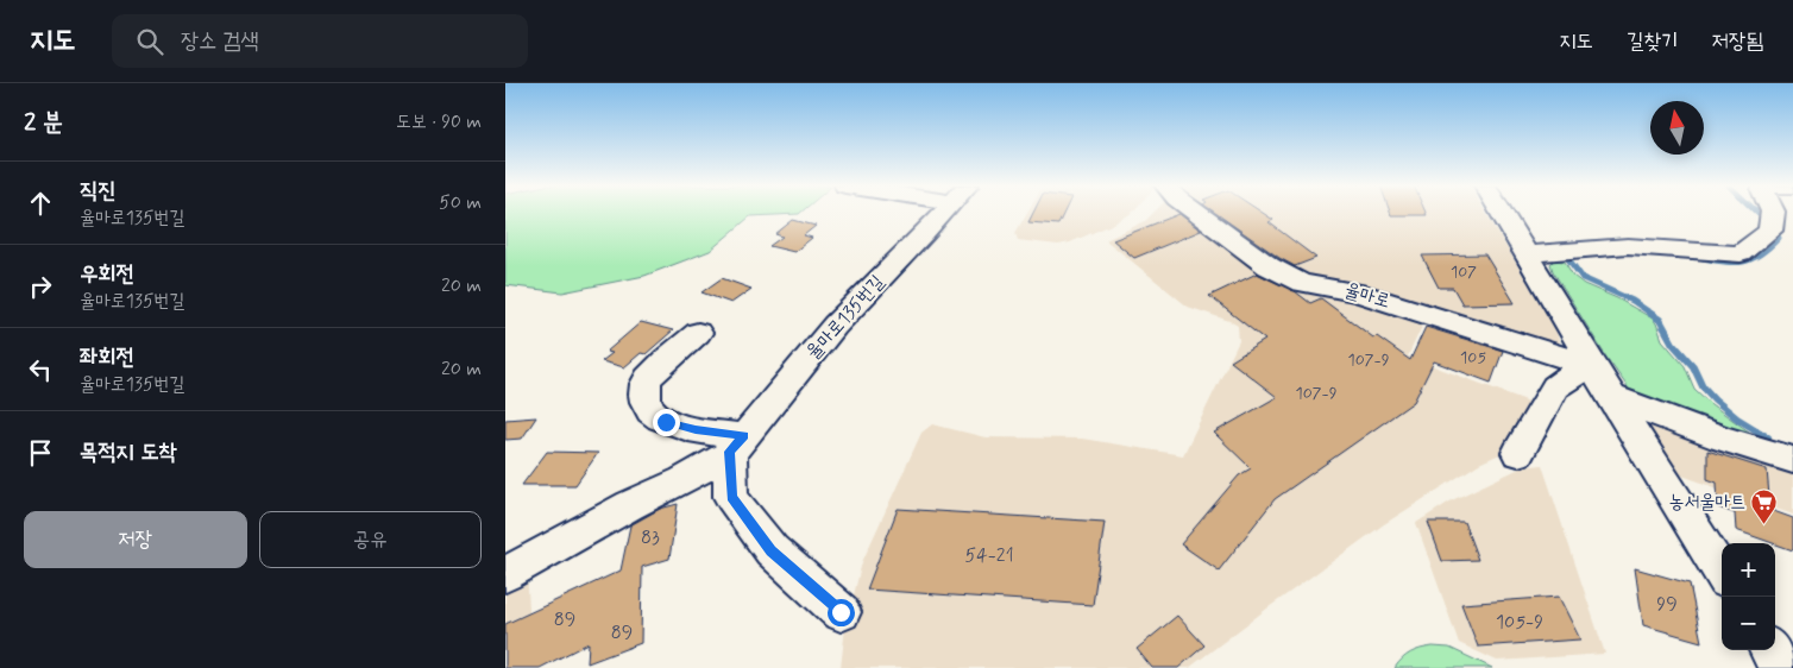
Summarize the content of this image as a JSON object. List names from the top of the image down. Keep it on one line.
{"streets":{"street":["율마로","율마로135번길"]},"places":{"supermarket":["농서울마트"]},"house_numbers":["107","105","107-9","107-9","83","54-21","99","89","105-9","89"],"north":"top","page":{"header":"지도","search":"장소 검색","nav":["지도","길찾기","저장됨"],"heading":["2 분","도보 · 90 m"],"list":[["직진","율마로135번길","50 m"],["우회전","율마로135번길","20 m"],["좌회전","율마로135번길","20 m"],"목적지 도착"],"buttons":["저장","공유"],"map_buttons":["+","−"]}}
